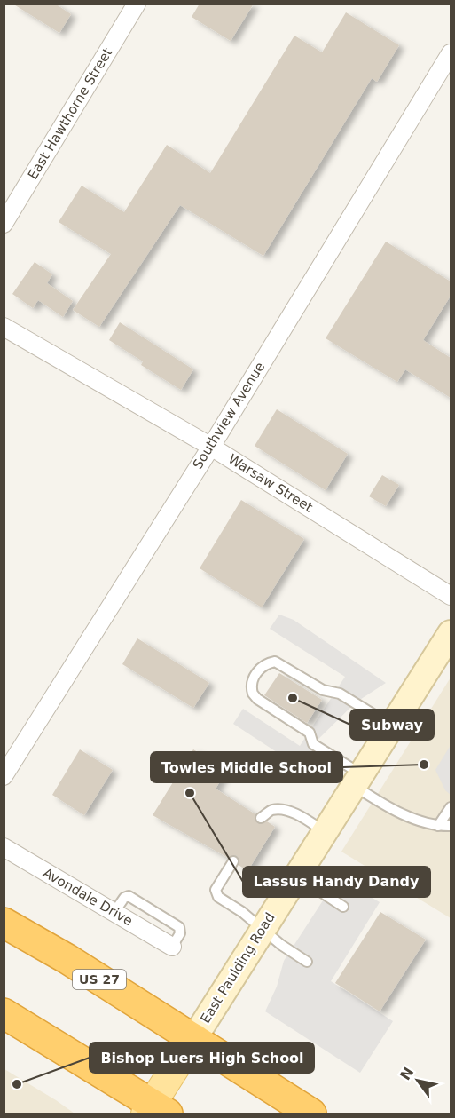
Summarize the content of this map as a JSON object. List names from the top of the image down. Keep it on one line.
{"streets":{"highway":["US 27"],"main road":["East Paulding Road"],"street":["East Hawthorne Street","Southview Avenue","Warsaw Street","Avondale Drive"]},"crossings":[["Southview Avenue","Warsaw Street"],["East Paulding Road","US 27"]],"places":["Subway","Towles Middle School","Lassus Handy Dandy","Bishop Luers High School"],"north":"top left"}
